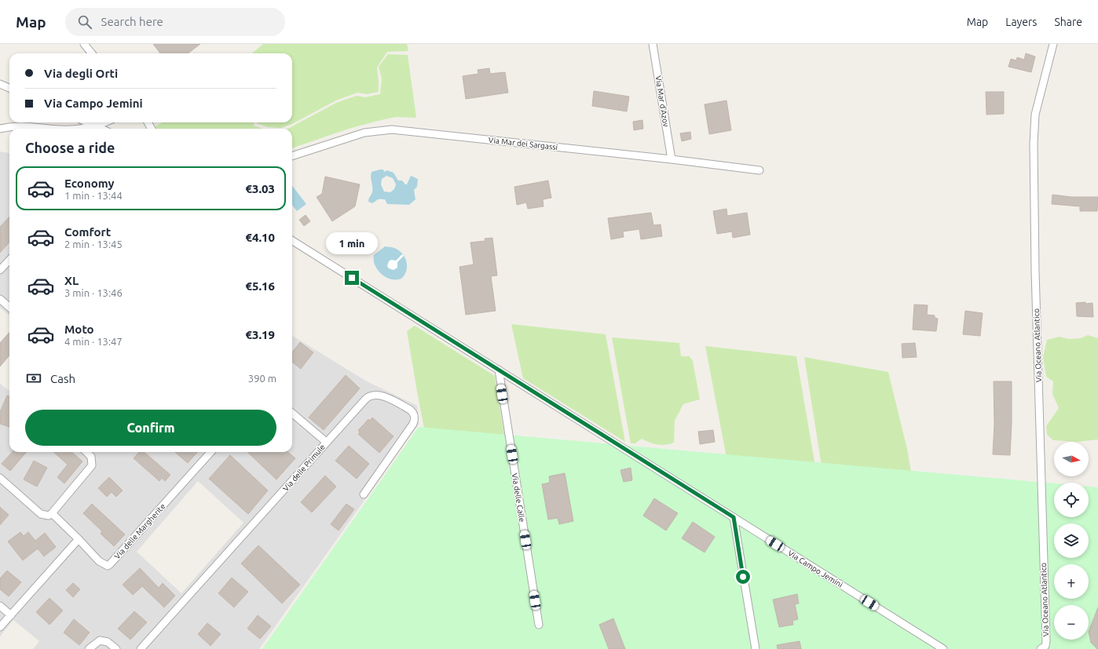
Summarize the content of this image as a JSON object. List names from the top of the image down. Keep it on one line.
{"streets":{"street":["Via Mar d'Azov","Via Mar dei Sargassi","Via Oceano Atlantico","Via delle Primule","Via delle Calle","Via delle Margherite","Via Campo Jemini"]},"crossings":[["Via Mar d'Azov","Via Mar dei Sargassi"],["Via delle Calle","Via Campo Jemini"]],"north":"right","page":{"header":"Map","search":"Search here","nav":["Map","Layers","Share"],"banner":["Via degli Orti","Via Campo Jemini"],"heading":"Choose a ride","list":[{"name":"Economy","note":"1 min · 13:44","value":"€3.03"},{"name":"Comfort","note":"2 min · 13:45","value":"€4.10"},{"name":"XL","note":"3 min · 13:46","value":"€5.16"},{"name":"Moto","note":"4 min · 13:47","value":"€3.19"}],"bubble":"1 min","pay":["Cash","390 m"],"buttons":"Confirm","map_buttons":["+","−"]}}
